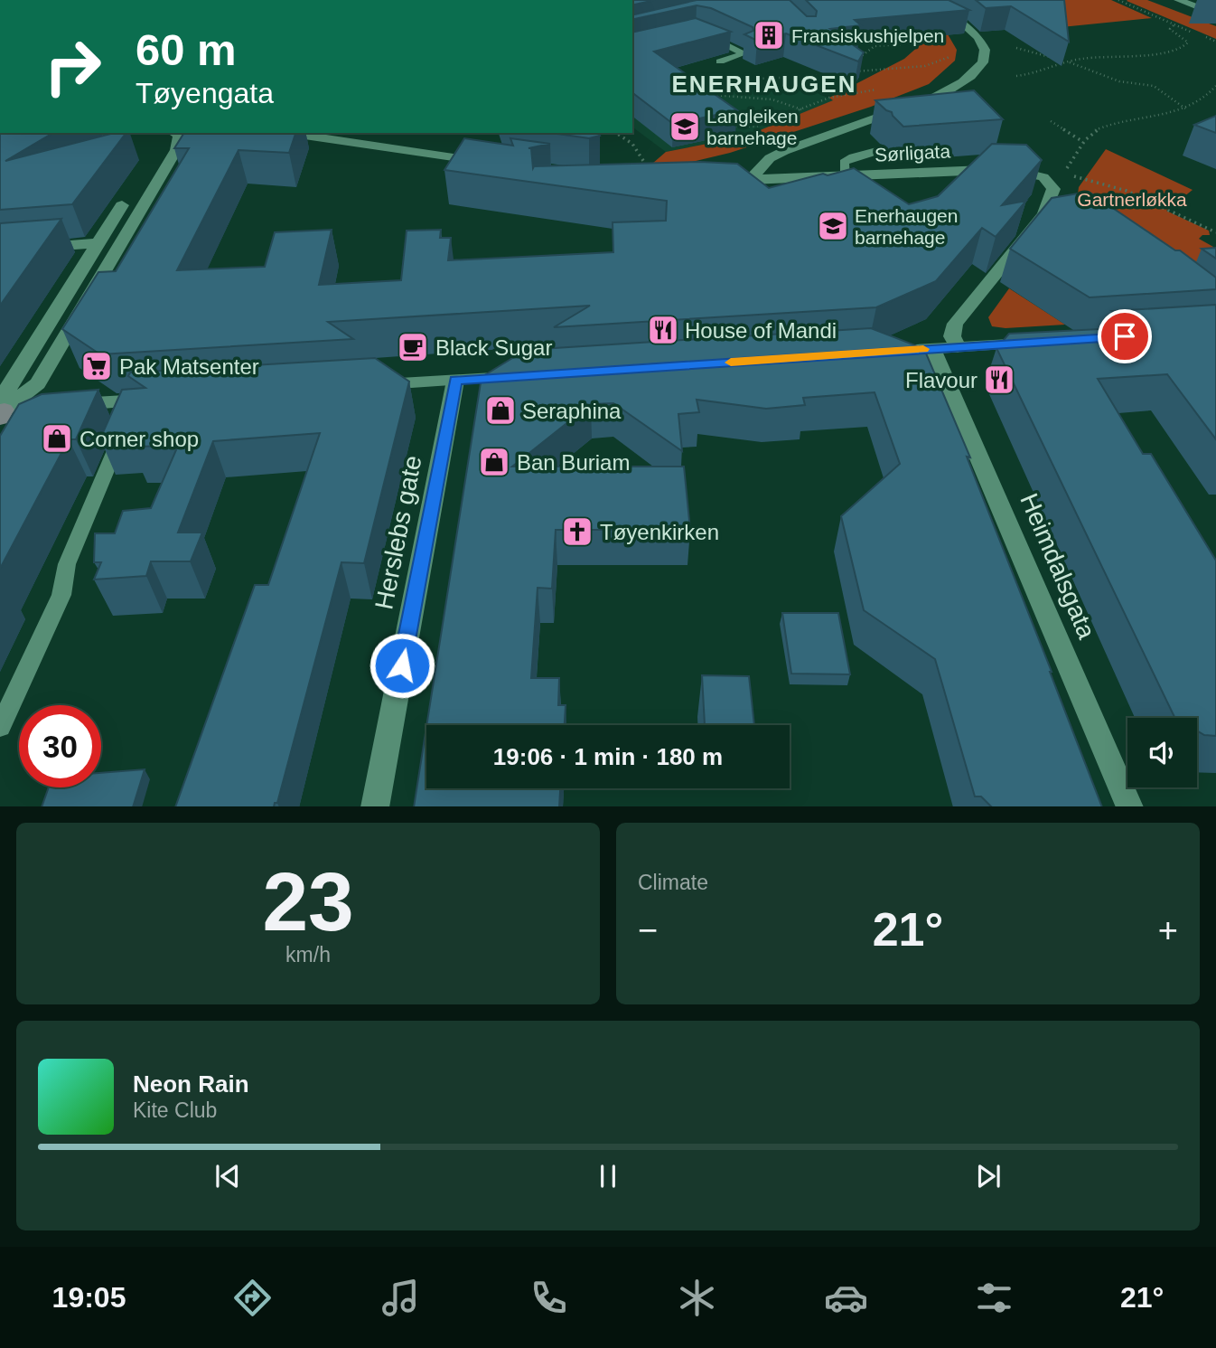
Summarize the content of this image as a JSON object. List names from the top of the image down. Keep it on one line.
{"streets":{"street":["Sørligata","Herslebs gate","Heimdalsgata"]},"districts":["ENERHAUGEN"],"parks":["Gartnerløkka"],"places":{"building":["Fransiskushjelpen"],"school or university":["Langleiken barnehage","Enerhaugen barnehage"],"restaurant":["House of Mandi","Flavour"],"cafe":["Black Sugar"],"supermarket":["Pak Matsenter"],"shop":["Seraphina","Corner shop","Ban Buriam"],"church":["Tøyenkirken"]},"page":{"turn":["60 m","Tøyengata"],"limit":"30","trip":"19:06 · 1 min · 180 m","tile":[["23","km/h"],"Climate"],"heat":["−","21°","+"],"song":["Neon Rain","Kite Club"],"tabs":["19:05","21°"]}}
